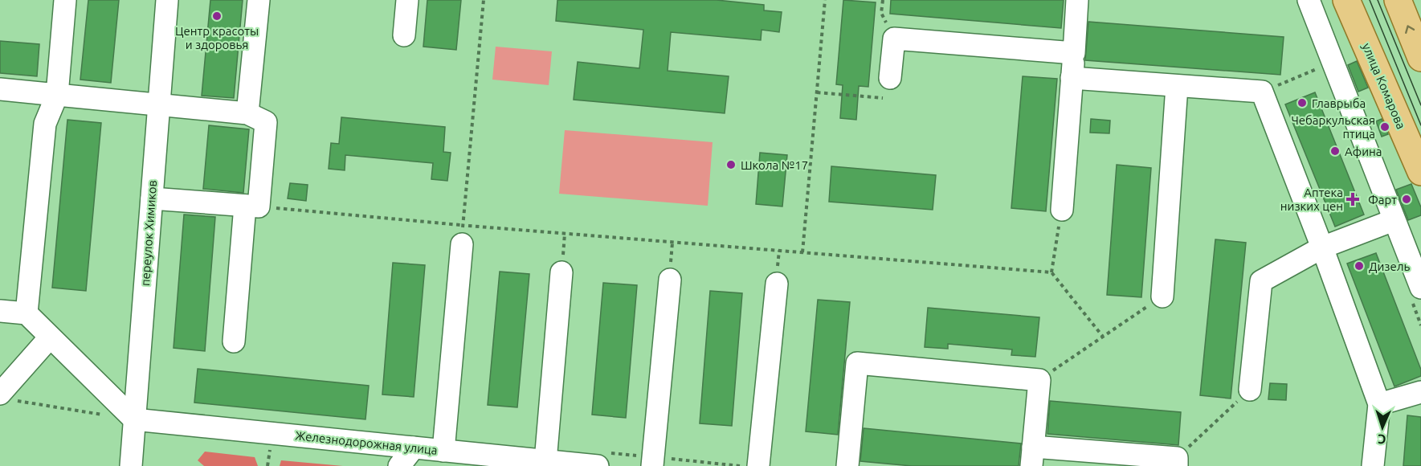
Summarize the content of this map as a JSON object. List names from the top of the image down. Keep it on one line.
{"streets":{"main road":["улица Комарова"],"street":["переулок Химиков","Железнодорожная улица"]},"crossings":[["переулок Химиков","Железнодорожная улица"]],"places":{"other":["Центр красоты и здоровья","Главрыба","Чебаркульская птица","Афина","Школа №17","Фарт","Дизель"],"health":["Аптека низких цен"]},"north":"bottom"}
